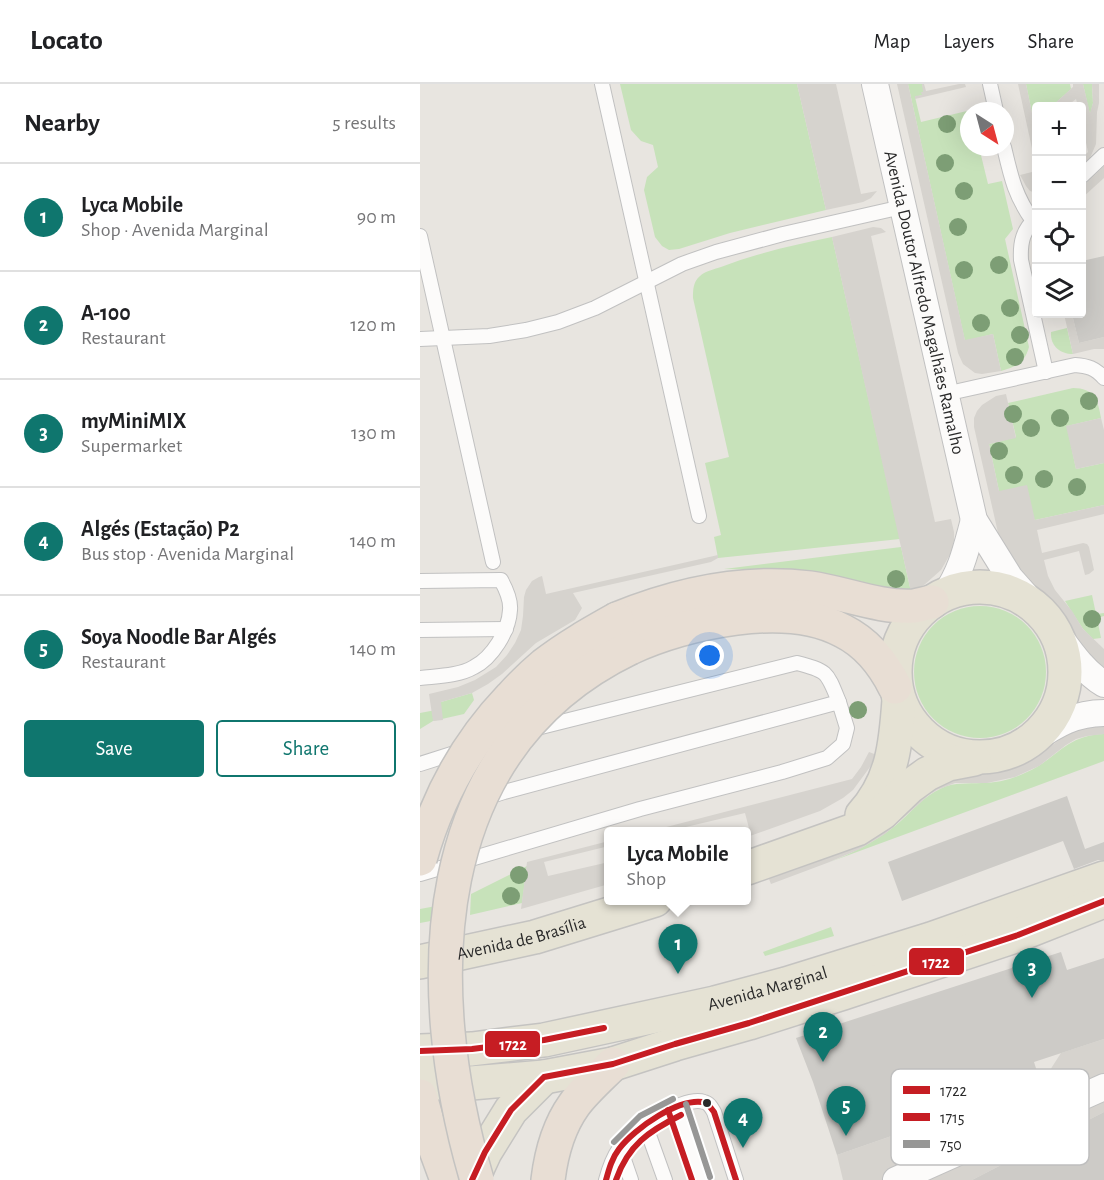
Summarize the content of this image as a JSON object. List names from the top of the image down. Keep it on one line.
{"streets":{"main road":["Avenida Doutor Alfredo Magalhães Ramalho","Avenida de Brasília","Avenida Marginal"]},"lines":["transit line 1722","transit line 750","transit line 1715"],"legend":["1722","1715","750"],"north":"bottom right","page":{"header":"Locato","nav":["Map","Layers","Share"],"heading":["Nearby","5 results"],"map_buttons":["+","−"],"list":[{"mark":"1","name":"Lyca Mobile","note":"Shop · Avenida Marginal","value":"90 m"},{"mark":"2","name":"A-100","note":"Restaurant","value":"120 m"},{"mark":"3","name":"myMiniMIX","note":"Supermarket","value":"130 m"},{"mark":"4","name":"Algés (Estação) P2","note":"Bus stop · Avenida Marginal","value":"140 m"},{"mark":"5","name":"Soya Noodle Bar Algés","note":"Restaurant","value":"140 m"}],"buttons":["Save","Share"],"popup":["Lyca Mobile","Shop"],"pins":["1","3","2","5","4"]}}
